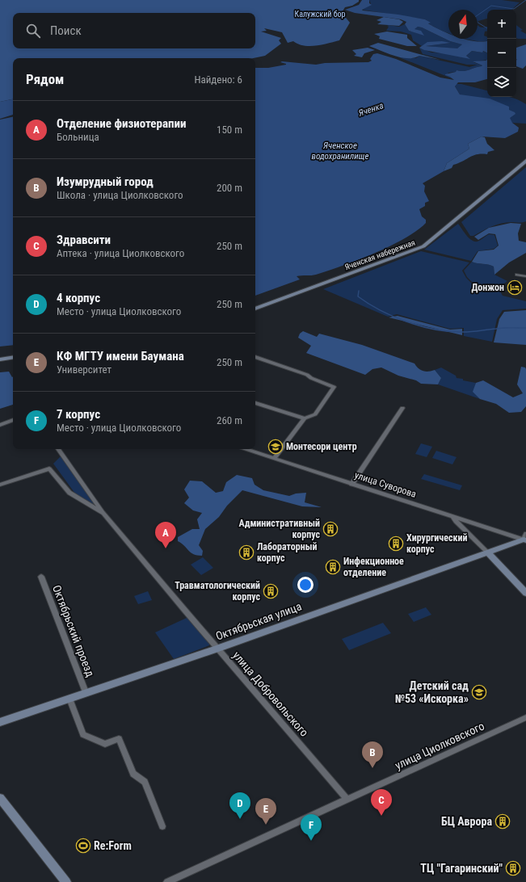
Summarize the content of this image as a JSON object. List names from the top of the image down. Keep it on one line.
{"streets":{"street":["Яченская набережная","улица Суворова","Октябрьская улица","Октябрьский проезд","улица Добровольского","улица Циолковского"]},"crossings":[["улица Суворова","Октябрьская улица"],["Октябрьская улица","Октябрьский проезд"],["Октябрьская улица","улица Добровольского"],["улица Добровольского","улица Циолковского"]],"water":["Яченка","Яченское водохранилище"],"parks":["Калужский бор"],"places":{"hotel":["Донжон"],"school or university":["Монтесори центр","Детский сад №53 «Искорка»"],"building":["Административный корпус","Хирургический корпус","Лабораторный корпус","Инфекционное отделение","Травматологический корпус","БЦ Аврора","ТЦ \"Гагаринский\""],"sports":["Re:Form"]},"north":"top","page":{"map_buttons":["+","−"],"search":"Поиск","heading":["Рядом","Найдено: 6"],"list":[{"mark":"A","name":"Отделение физиотерапии","note":"Больница","value":"150 m"},{"mark":"B","name":"Изумрудный город","note":"Школа · улица Циолковского","value":"200 m"},{"mark":"C","name":"Здравсити","note":"Аптека · улица Циолковского","value":"250 m"},{"mark":"D","name":"4 корпус","note":"Место · улица Циолковского","value":"250 m"},{"mark":"E","name":"КФ МГТУ имени Баумана","note":"Университет","value":"250 m"},{"mark":"F","name":"7 корпус","note":"Место · улица Циолковского","value":"260 m"}],"pins":["A","B","C","D","E","F"]}}
